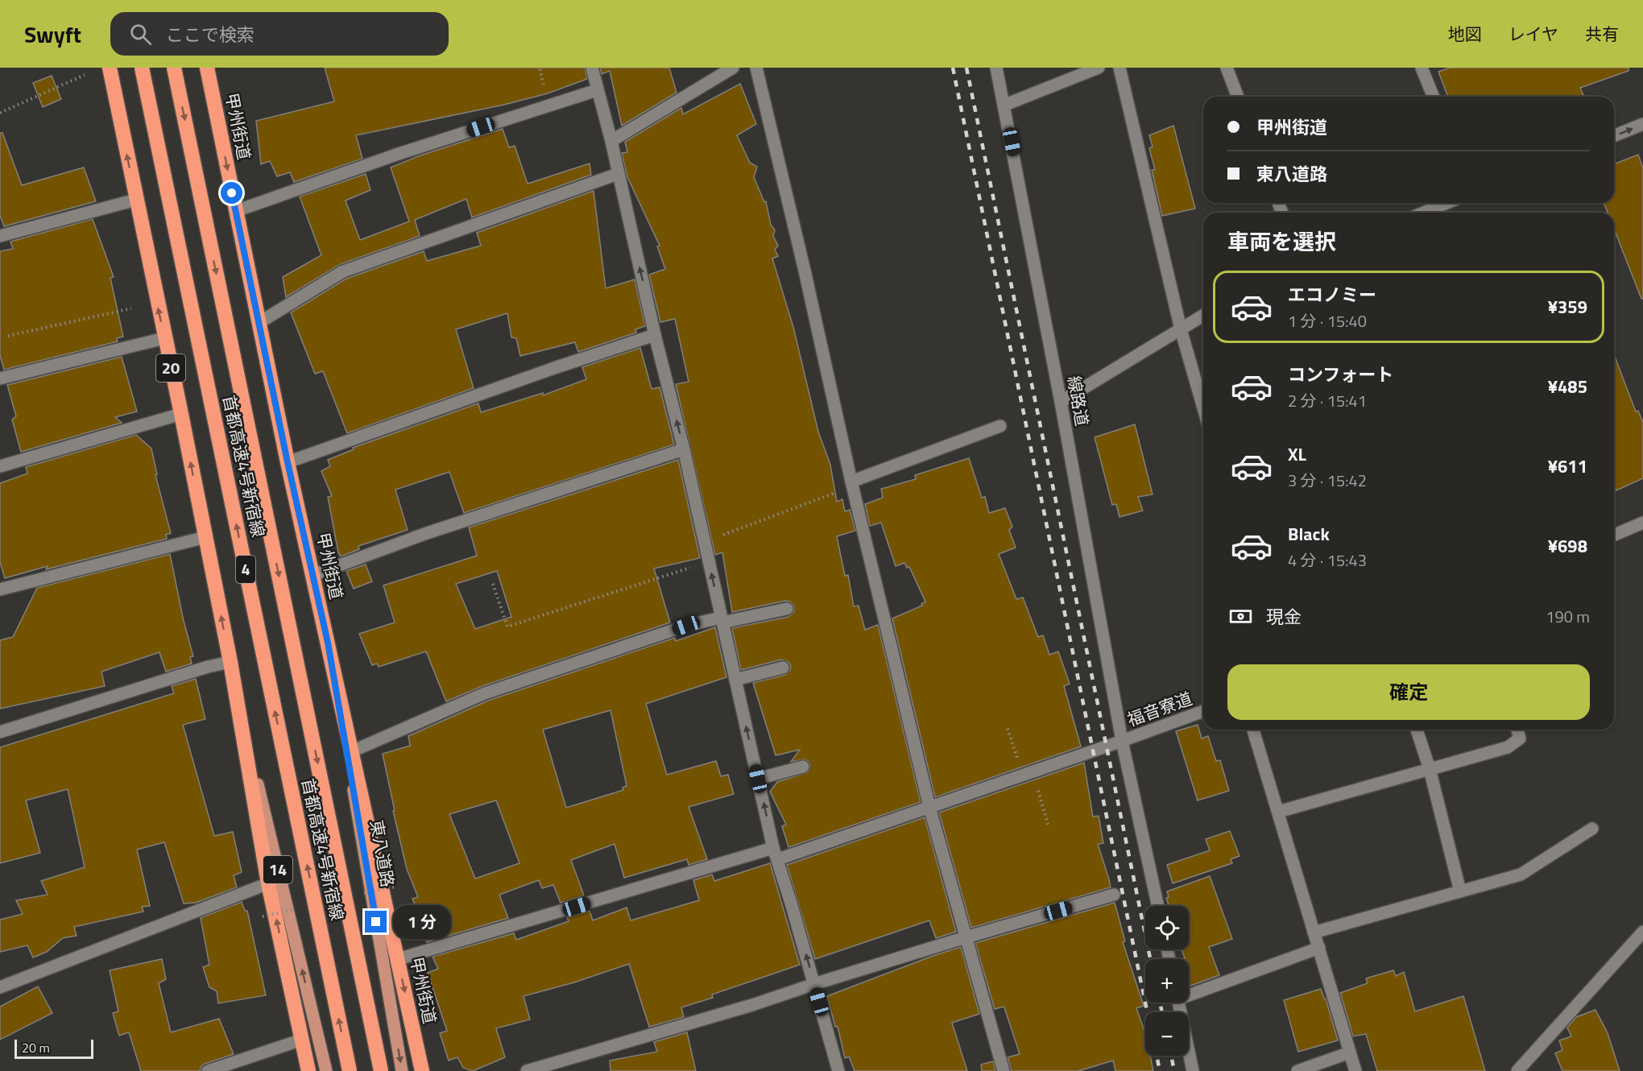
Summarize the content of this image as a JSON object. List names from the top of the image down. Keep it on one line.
{"streets":{"highway":["甲州街道","20","首都高速4号新宿線","4"],"main road":["東八道路","14"],"street":["線路道","福音寮道"]},"crossings":[["甲州街道","福音寮道"],["甲州街道","東八道路"],["20","14"],["線路道","福音寮道"]],"scale_bar":"20 m","page":{"header":"Swyft","search":"ここで検索","nav":["地図","レイヤ","共有"],"banner":["甲州街道","東八道路"],"heading":"車両を選択","list":[{"name":"エコノミー","note":"1 分 · 15:40","value":"¥359"},{"name":"コンフォート","note":"2 分 · 15:41","value":"¥485"},{"name":"XL","note":"3 分 · 15:42","value":"¥611"},{"name":"Black","note":"4 分 · 15:43","value":"¥698"}],"pay":["現金","190 m"],"buttons":"確定","bubble":"1 分","map_buttons":["+","−"],"scale":"20 m"}}
